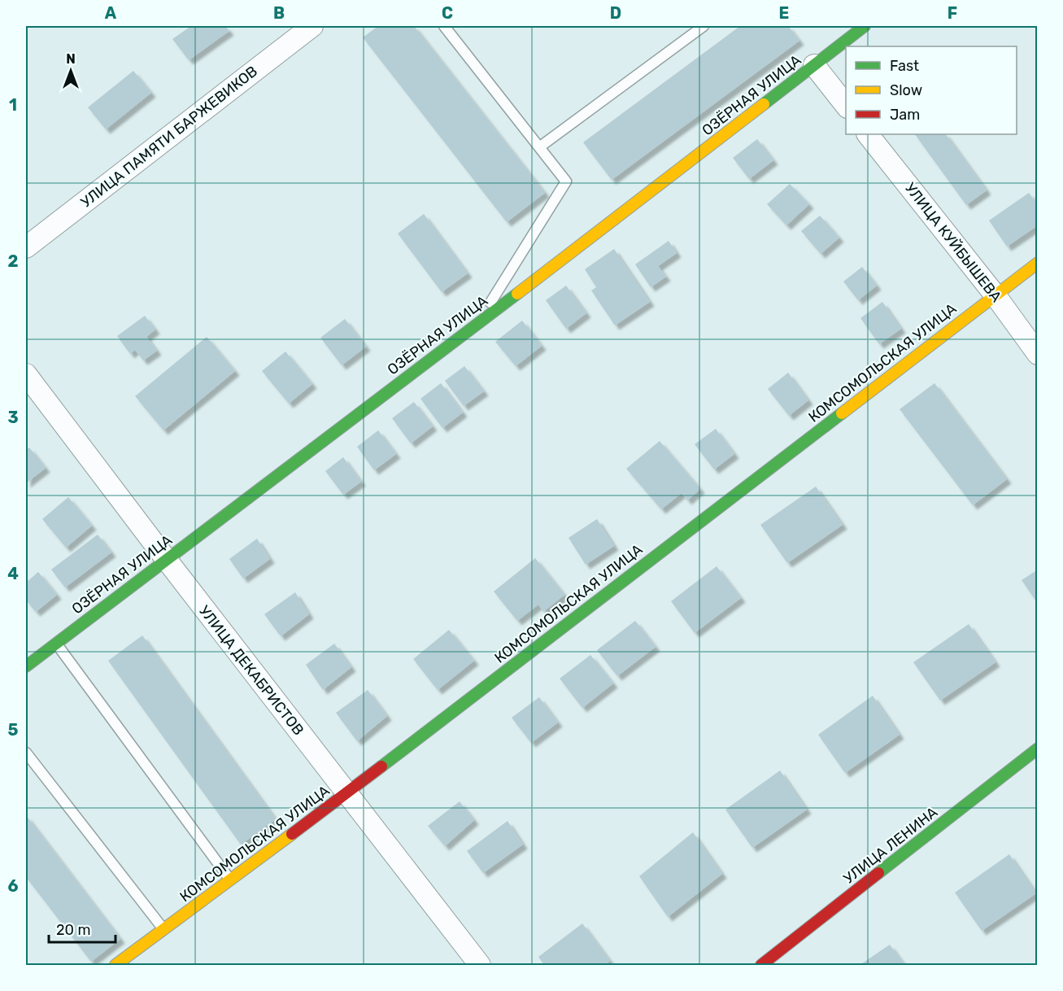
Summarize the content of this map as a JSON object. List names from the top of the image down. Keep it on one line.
{"streets":{"street":["ОЗЁРНАЯ УЛИЦА","УЛИЦА ПАМЯТИ БАРЖЕВИКОВ","УЛИЦА КУЙБЫШЕВА","КОМСОМОЛЬСКАЯ УЛИЦА","УЛИЦА ДЕКАБРИСТОВ","УЛИЦА ЛЕНИНА"]},"crossings":[["ОЗЁРНАЯ УЛИЦА","УЛИЦА ДЕКАБРИСТОВ"],["УЛИЦА КУЙБЫШЕВА","КОМСОМОЛЬСКАЯ УЛИЦА"],["КОМСОМОЛЬСКАЯ УЛИЦА","УЛИЦА ДЕКАБРИСТОВ"]],"legend":["Fast","Slow","Jam"],"scale_bar":"20 m","north":"top","grid":{"columns":["A","B","C","D","E","F"],"rows":["1","2","3","4","5","6"]}}
